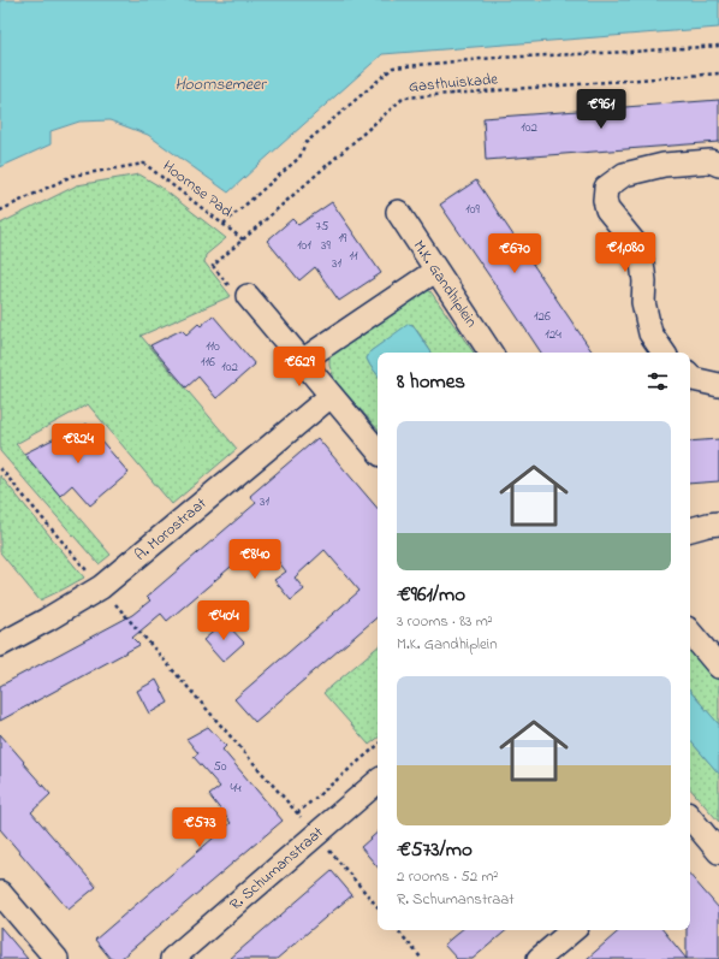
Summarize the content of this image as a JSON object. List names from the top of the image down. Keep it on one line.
{"streets":{"street":["M.K. Gandhiplein","A. Morostraat","R. Schumanstraat"],"path":["Gasthuiskade","Hoornse Pad"]},"crossings":[["Gasthuiskade","Hoornse Pad"]],"water":["Hoornsemeer"],"house_numbers":["102","109","75","19","101","39","11","31","126","124","110","116","102","31","50","44"],"page":{"price":["€961","€1,080","€670","€629","€824","€840","€404","€573"],"heading":"8 homes","list":[{"name":"€961/mo","note":"3 rooms · 83 m² · M.K. Gandhiplein"},{"name":"€573/mo","note":"2 rooms · 52 m² · R. Schumanstraat"}]}}
